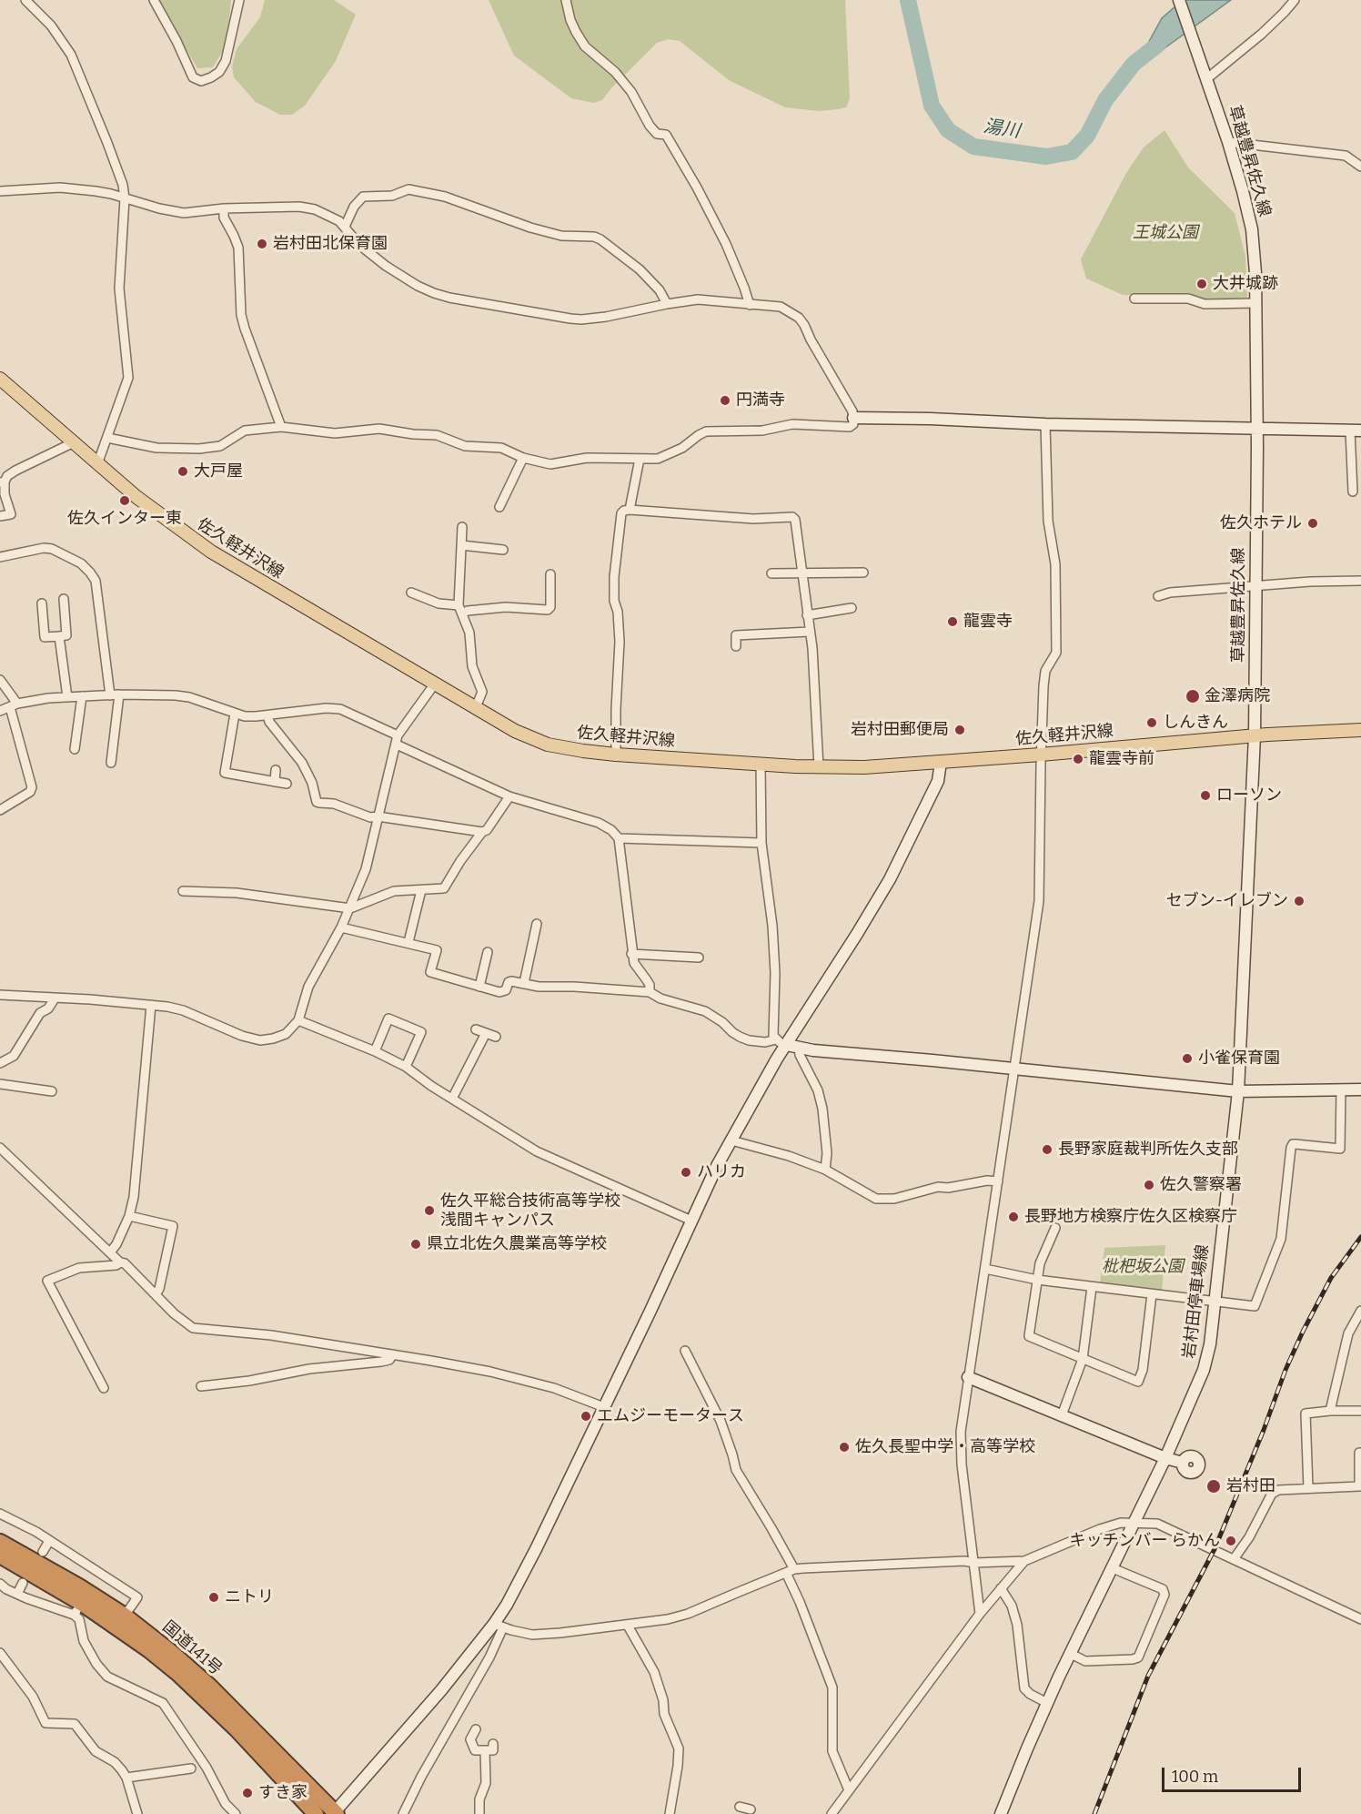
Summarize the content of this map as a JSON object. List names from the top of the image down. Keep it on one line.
{"streets":{"highway":["国道141号"],"main road":["佐久軽井沢線"],"street":["草越豊昇佐久線","岩村田停車場線"]},"crossings":[["草越豊昇佐久線","佐久軽井沢線"],["草越豊昇佐久線","岩村田停車場線"]],"water":["湯川"],"parks":["王城公園","枇杷坂公園"],"places":["岩村田北保育園","大井城跡","円満寺","大戸屋","佐久インター東","佐久ホテル","龍雲寺","金澤病院","しんきん","岩村田郵便局","龍雲寺前","ローソン","セブン-イレブン","小雀保育園","長野家庭裁判所佐久支部","ハリカ","佐久警察署","佐久平総合技術高等学校 浅間キャンパス","長野地方検察庁佐久区検察庁","県立北佐久農業高等学校","エムジーモータース","佐久長聖中学・高等学校","岩村田","キッチンバー らかん","ニトリ","すき家"],"scale_bar":"100 m"}
